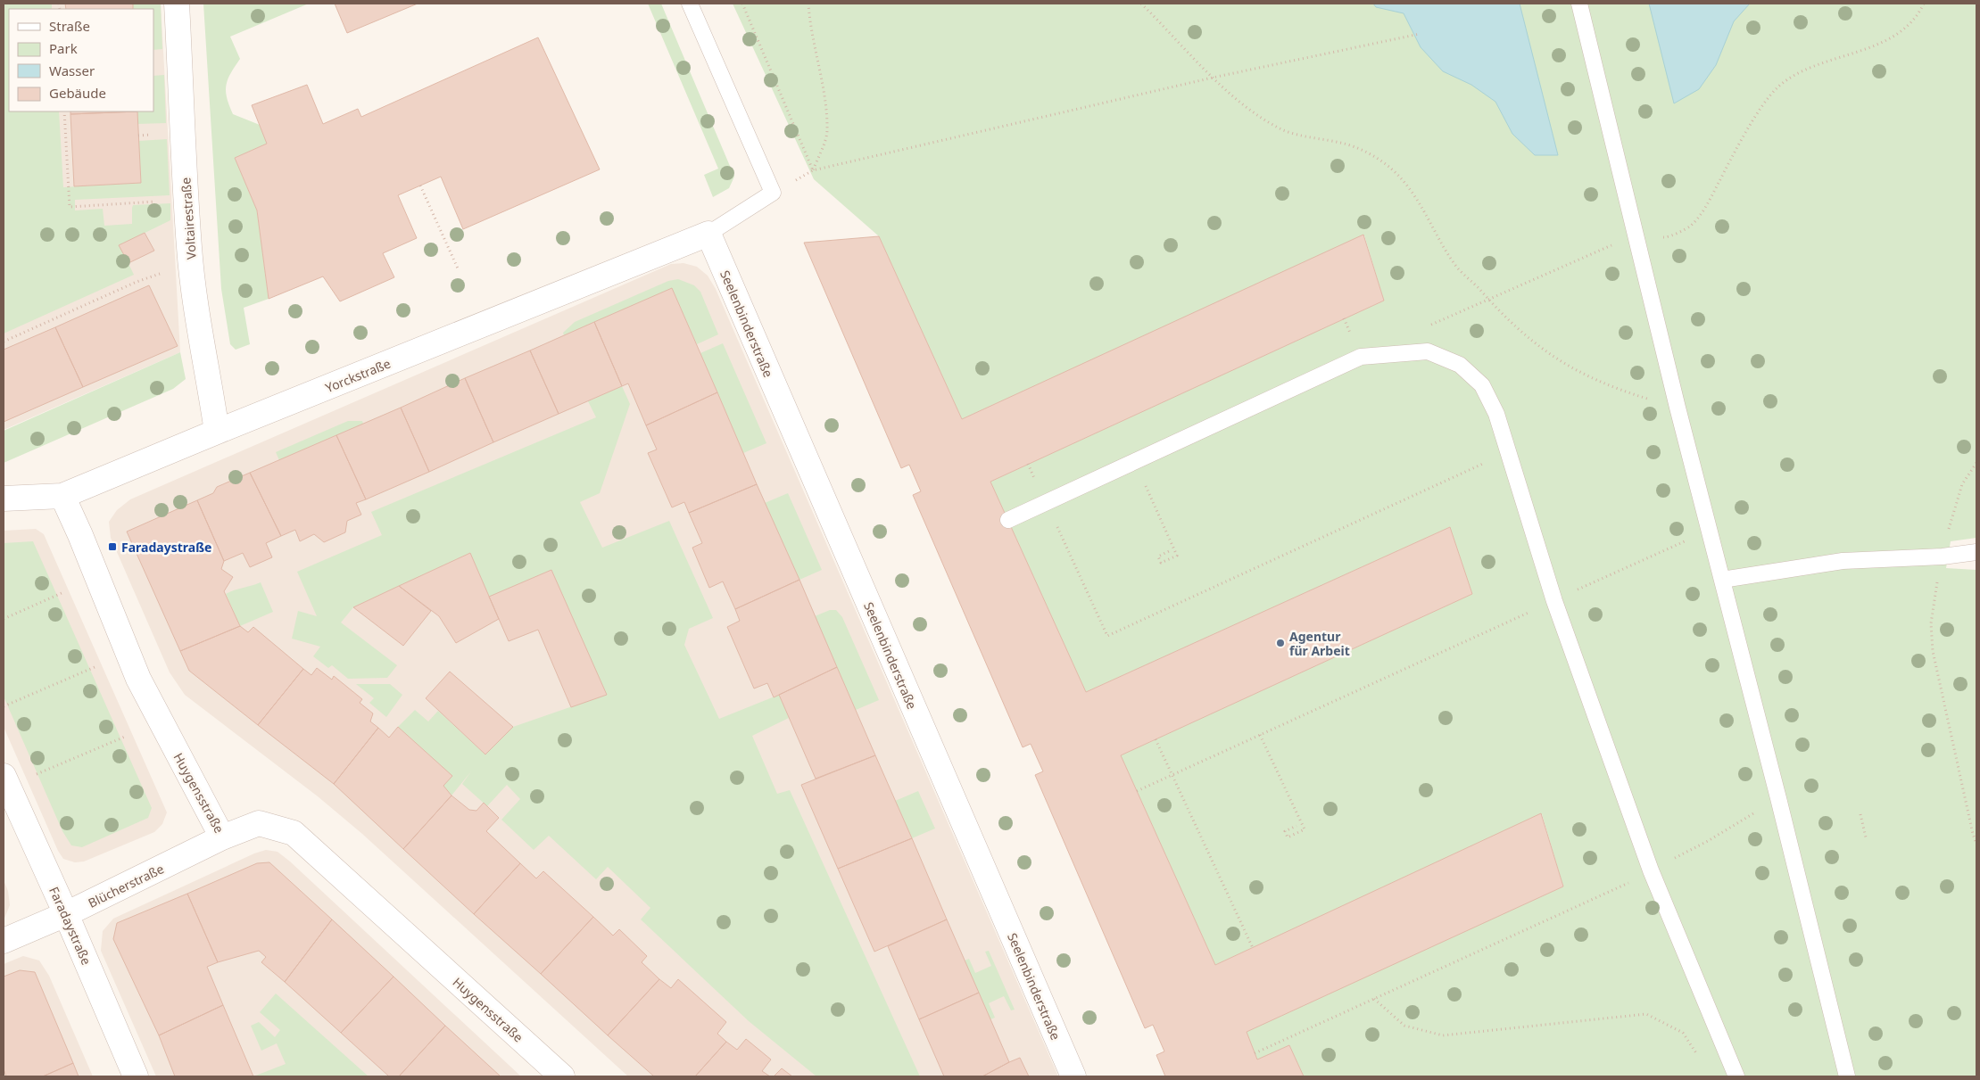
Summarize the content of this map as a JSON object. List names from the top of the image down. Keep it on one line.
{"streets":{"street":["Voltairestraße","Seelenbinderstraße","Yorckstraße","Huygensstraße","Blücherstraße","Faradaystraße"]},"crossings":[["Voltairestraße","Yorckstraße"],["Seelenbinderstraße","Yorckstraße"],["Yorckstraße","Huygensstraße"],["Huygensstraße","Blücherstraße"],["Blücherstraße","Faradaystraße"]],"places":{"transit":["Faradaystraße"],"other":["Agentur für Arbeit"]},"legend":["Straße","Park","Wasser","Gebäude"]}
